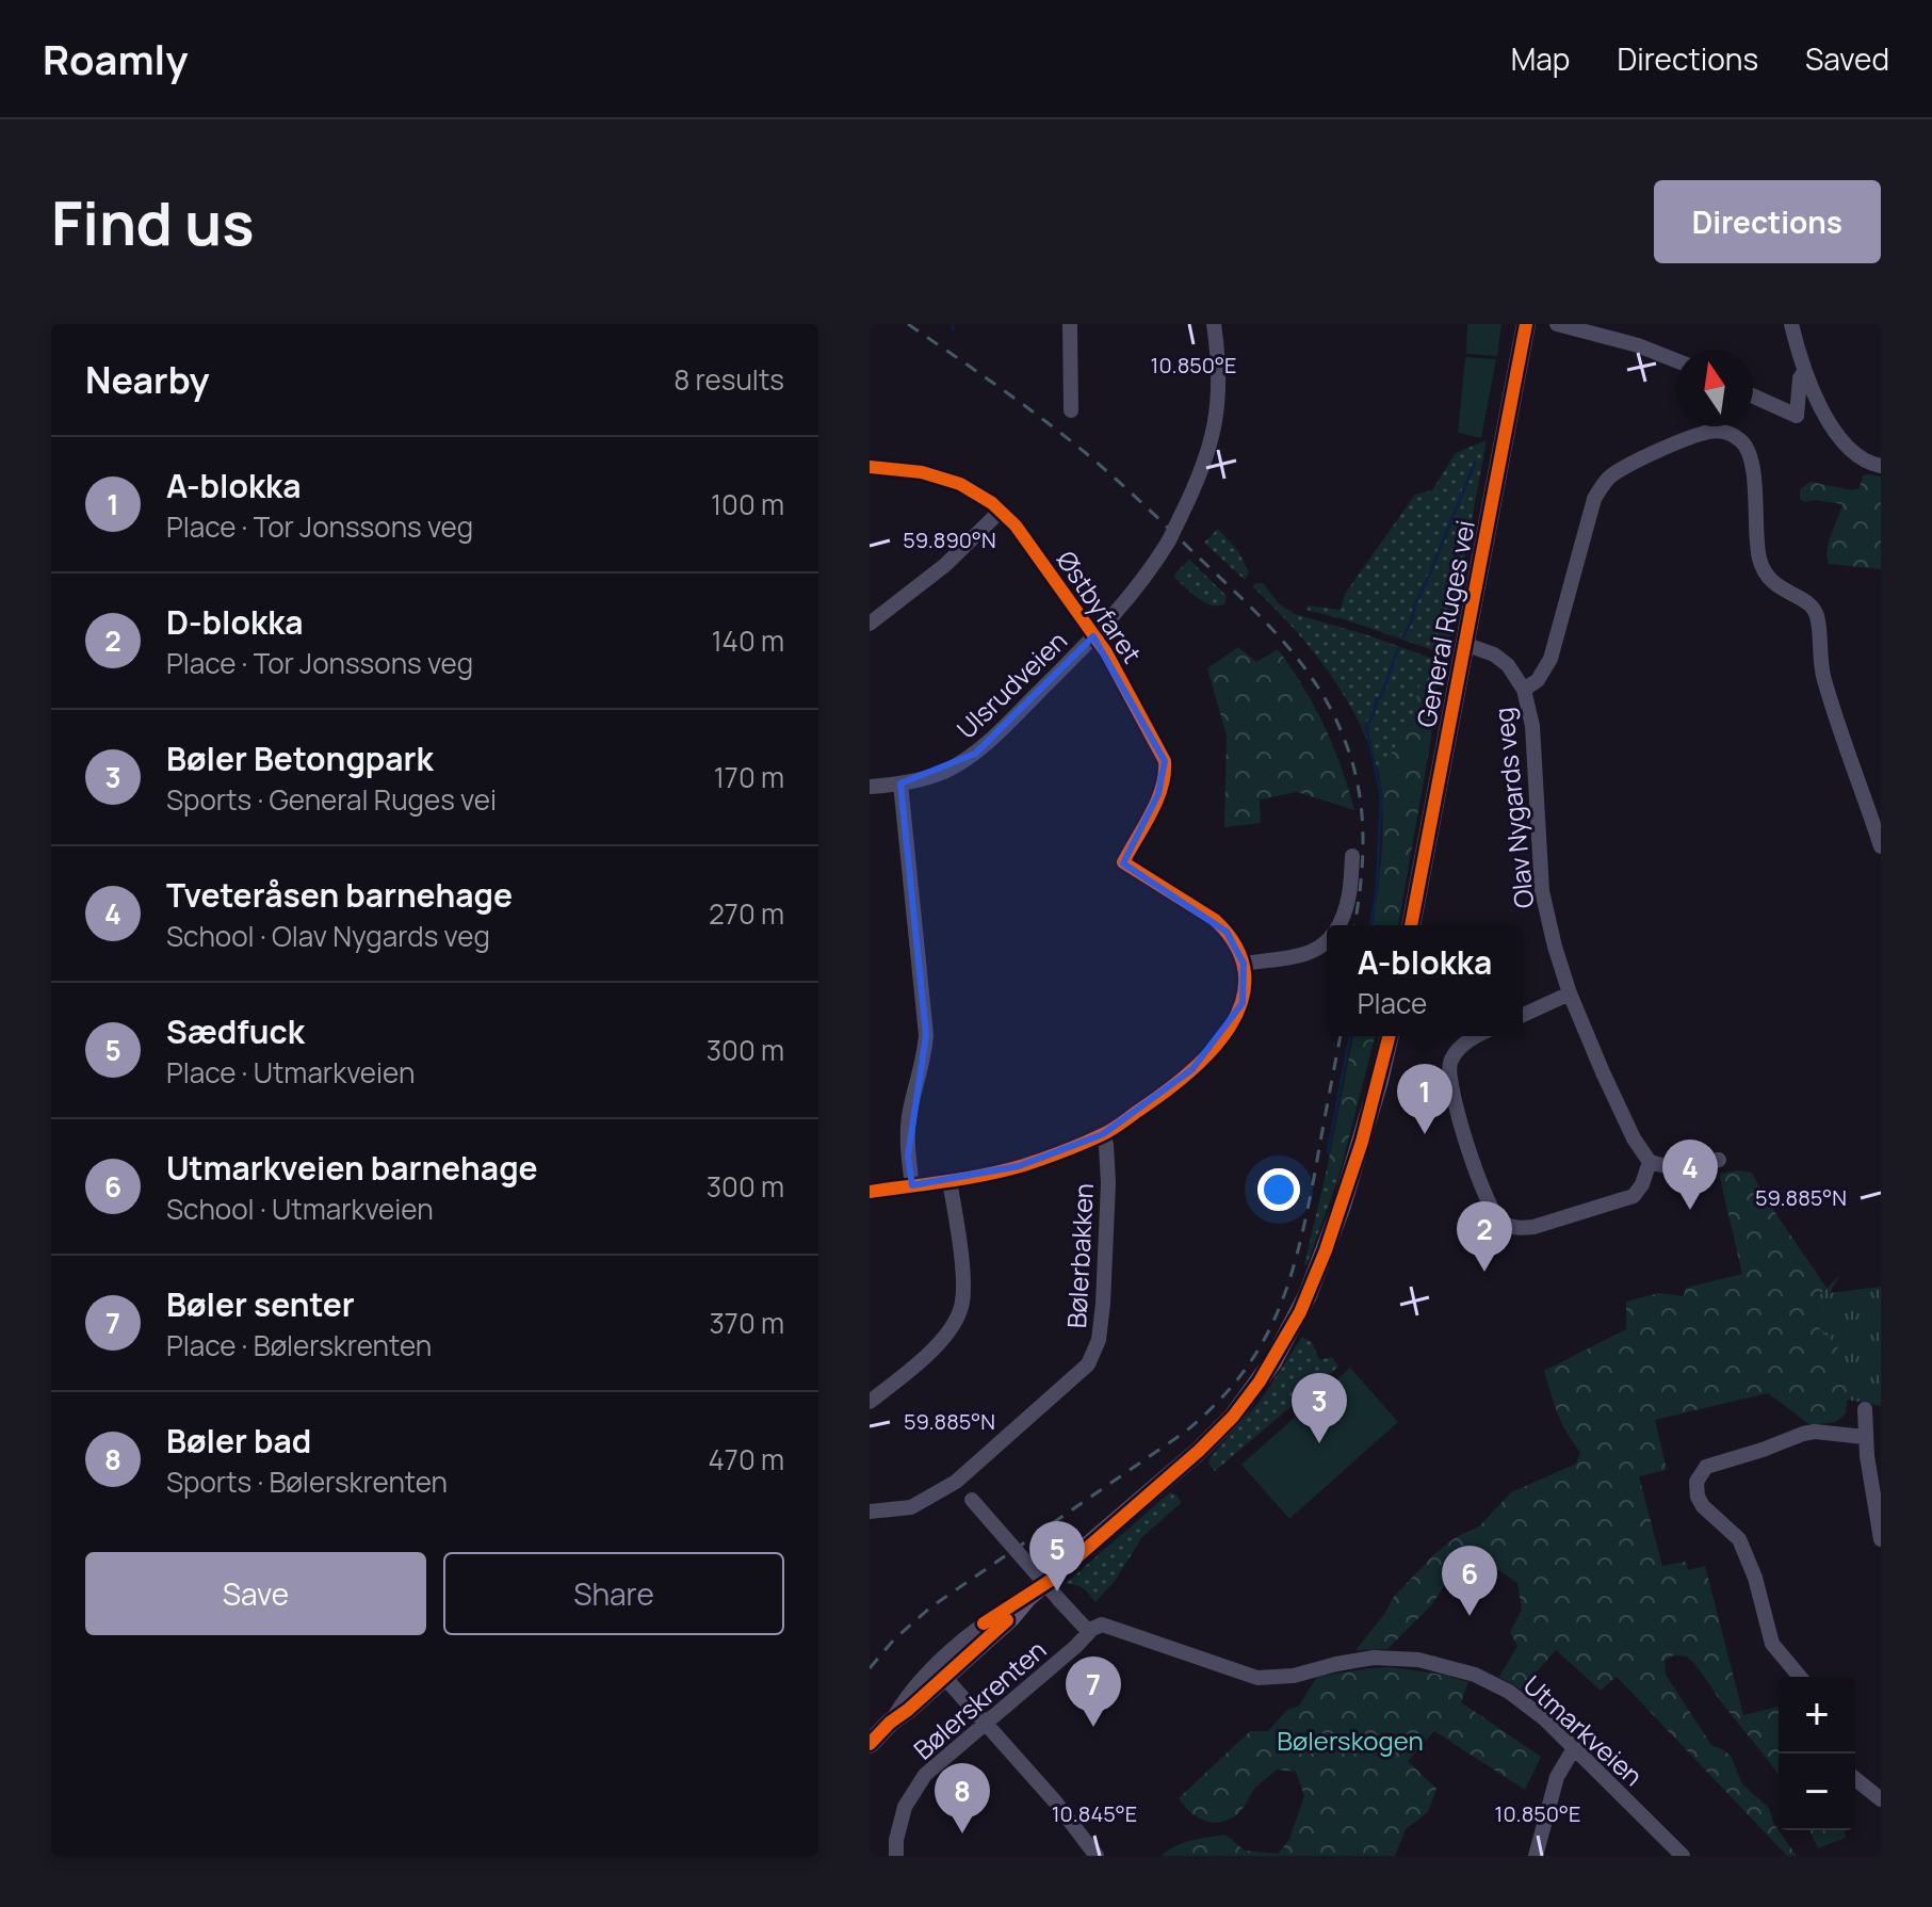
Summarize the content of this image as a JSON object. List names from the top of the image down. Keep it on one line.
{"streets":{"main road":["General Ruges vei"],"street":["Østbyfaret","Ulsrudveien","Olav Nygards veg","Bølerbakken","Bølerskrenten","Utmarkveien"]},"crossings":[["Østbyfaret","Ulsrudveien"],["General Ruges vei","Olav Nygards veg"],["Bølerskrenten","Utmarkveien"]],"parks":["Bølerskogen"],"north":"top","page":{"header":"Roamly","nav":["Map","Directions","Saved"],"buttons":["Directions",["Save","Share"]],"title":"Find us","heading":["Nearby","8 results"],"list":[{"mark":"1","name":"A-blokka","note":"Place · Tor Jonssons veg","value":"100 m"},{"mark":"2","name":"D-blokka","note":"Place · Tor Jonssons veg","value":"140 m"},{"mark":"3","name":"Bøler Betongpark","note":"Sports · General Ruges vei","value":"170 m"},{"mark":"4","name":"Tveteråsen barnehage","note":"School · Olav Nygards veg","value":"270 m"},{"mark":"5","name":"Sædfuck","note":"Place · Utmarkveien","value":"300 m"},{"mark":"6","name":"Utmarkveien barnehage","note":"School · Utmarkveien","value":"300 m"},{"mark":"7","name":"Bøler senter","note":"Place · Bølerskrenten","value":"370 m"},{"mark":"8","name":"Bøler bad","note":"Sports · Bølerskrenten","value":"470 m"}],"popup":["A-blokka","Place"],"pins":["1","4","2","3","5","6","7","8"],"map_buttons":["+","−"]},"coordinates":["10.850°E","59.890°N","59.885°N","10.845°E"]}
